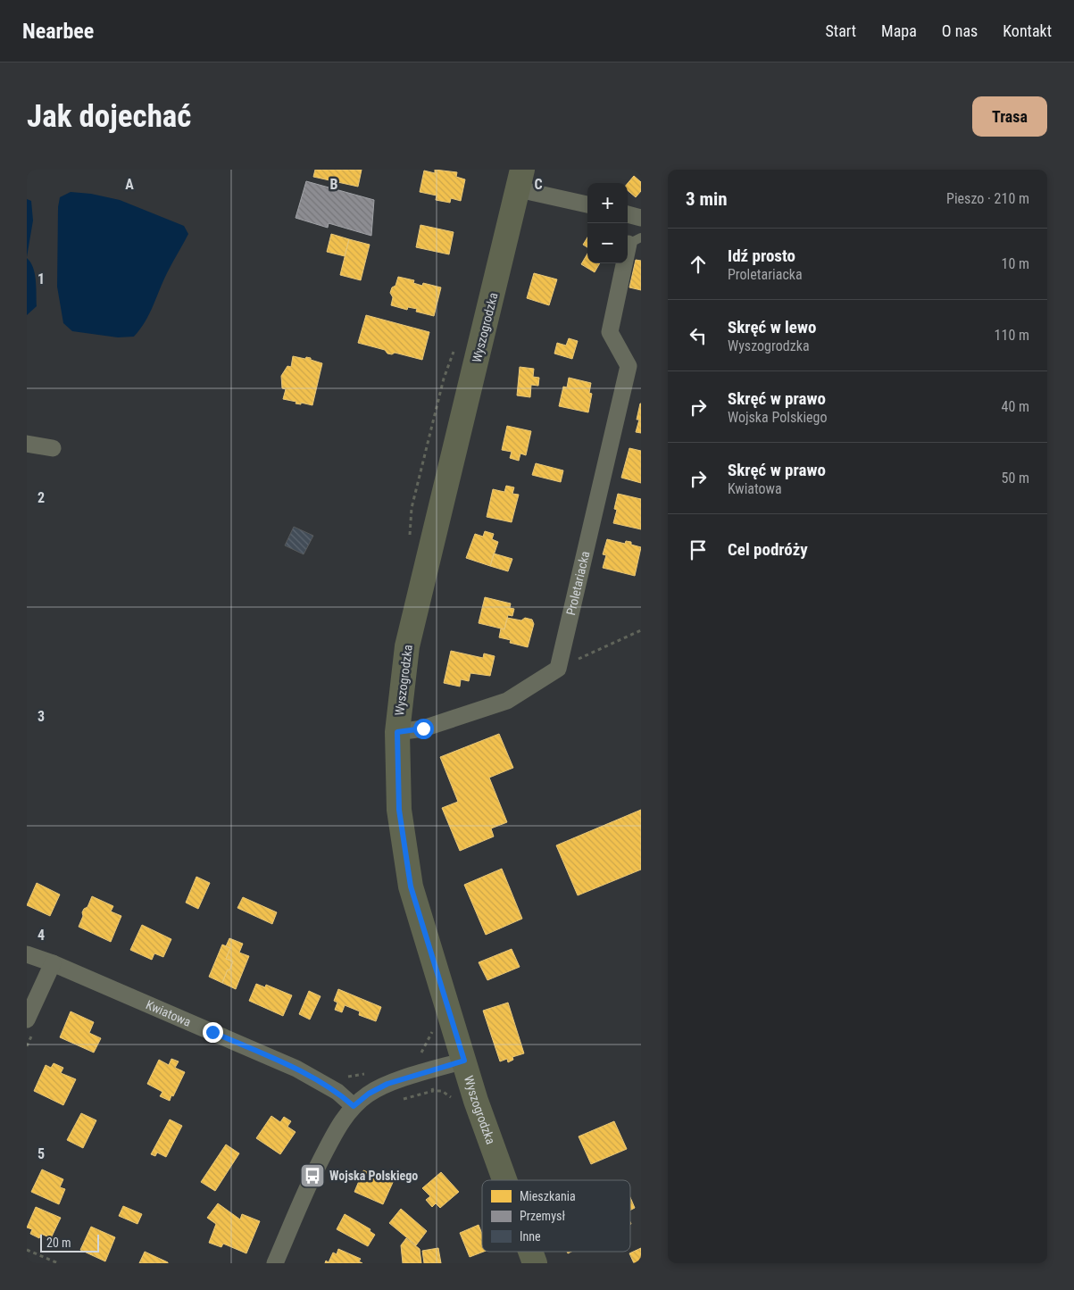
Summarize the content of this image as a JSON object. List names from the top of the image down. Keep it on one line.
{"streets":{"main road":["Wyszogrodzka"],"street":["Proletariacka","Kwiatowa"]},"places":{"bus stop":["Wojska Polskiego"]},"legend":["Mieszkania","Przemysł","Inne"],"scale_bar":"20 m","page":{"header":"Nearbee","nav":["Start","Mapa","O nas","Kontakt"],"buttons":"Trasa","title":"Jak dojechać","heading":["3 min","Pieszo · 210 m"],"map_buttons":["+","−"],"list":[["Idź prosto","Proletariacka","10 m"],["Skręć w lewo","Wyszogrodzka","110 m"],["Skręć w prawo","Wojska Polskiego","40 m"],["Skręć w prawo","Kwiatowa","50 m"],"Cel podróży"],"scale":"20 m"},"grid":{"columns":["A","B","C"],"rows":["1","2","3","4","5"]}}
